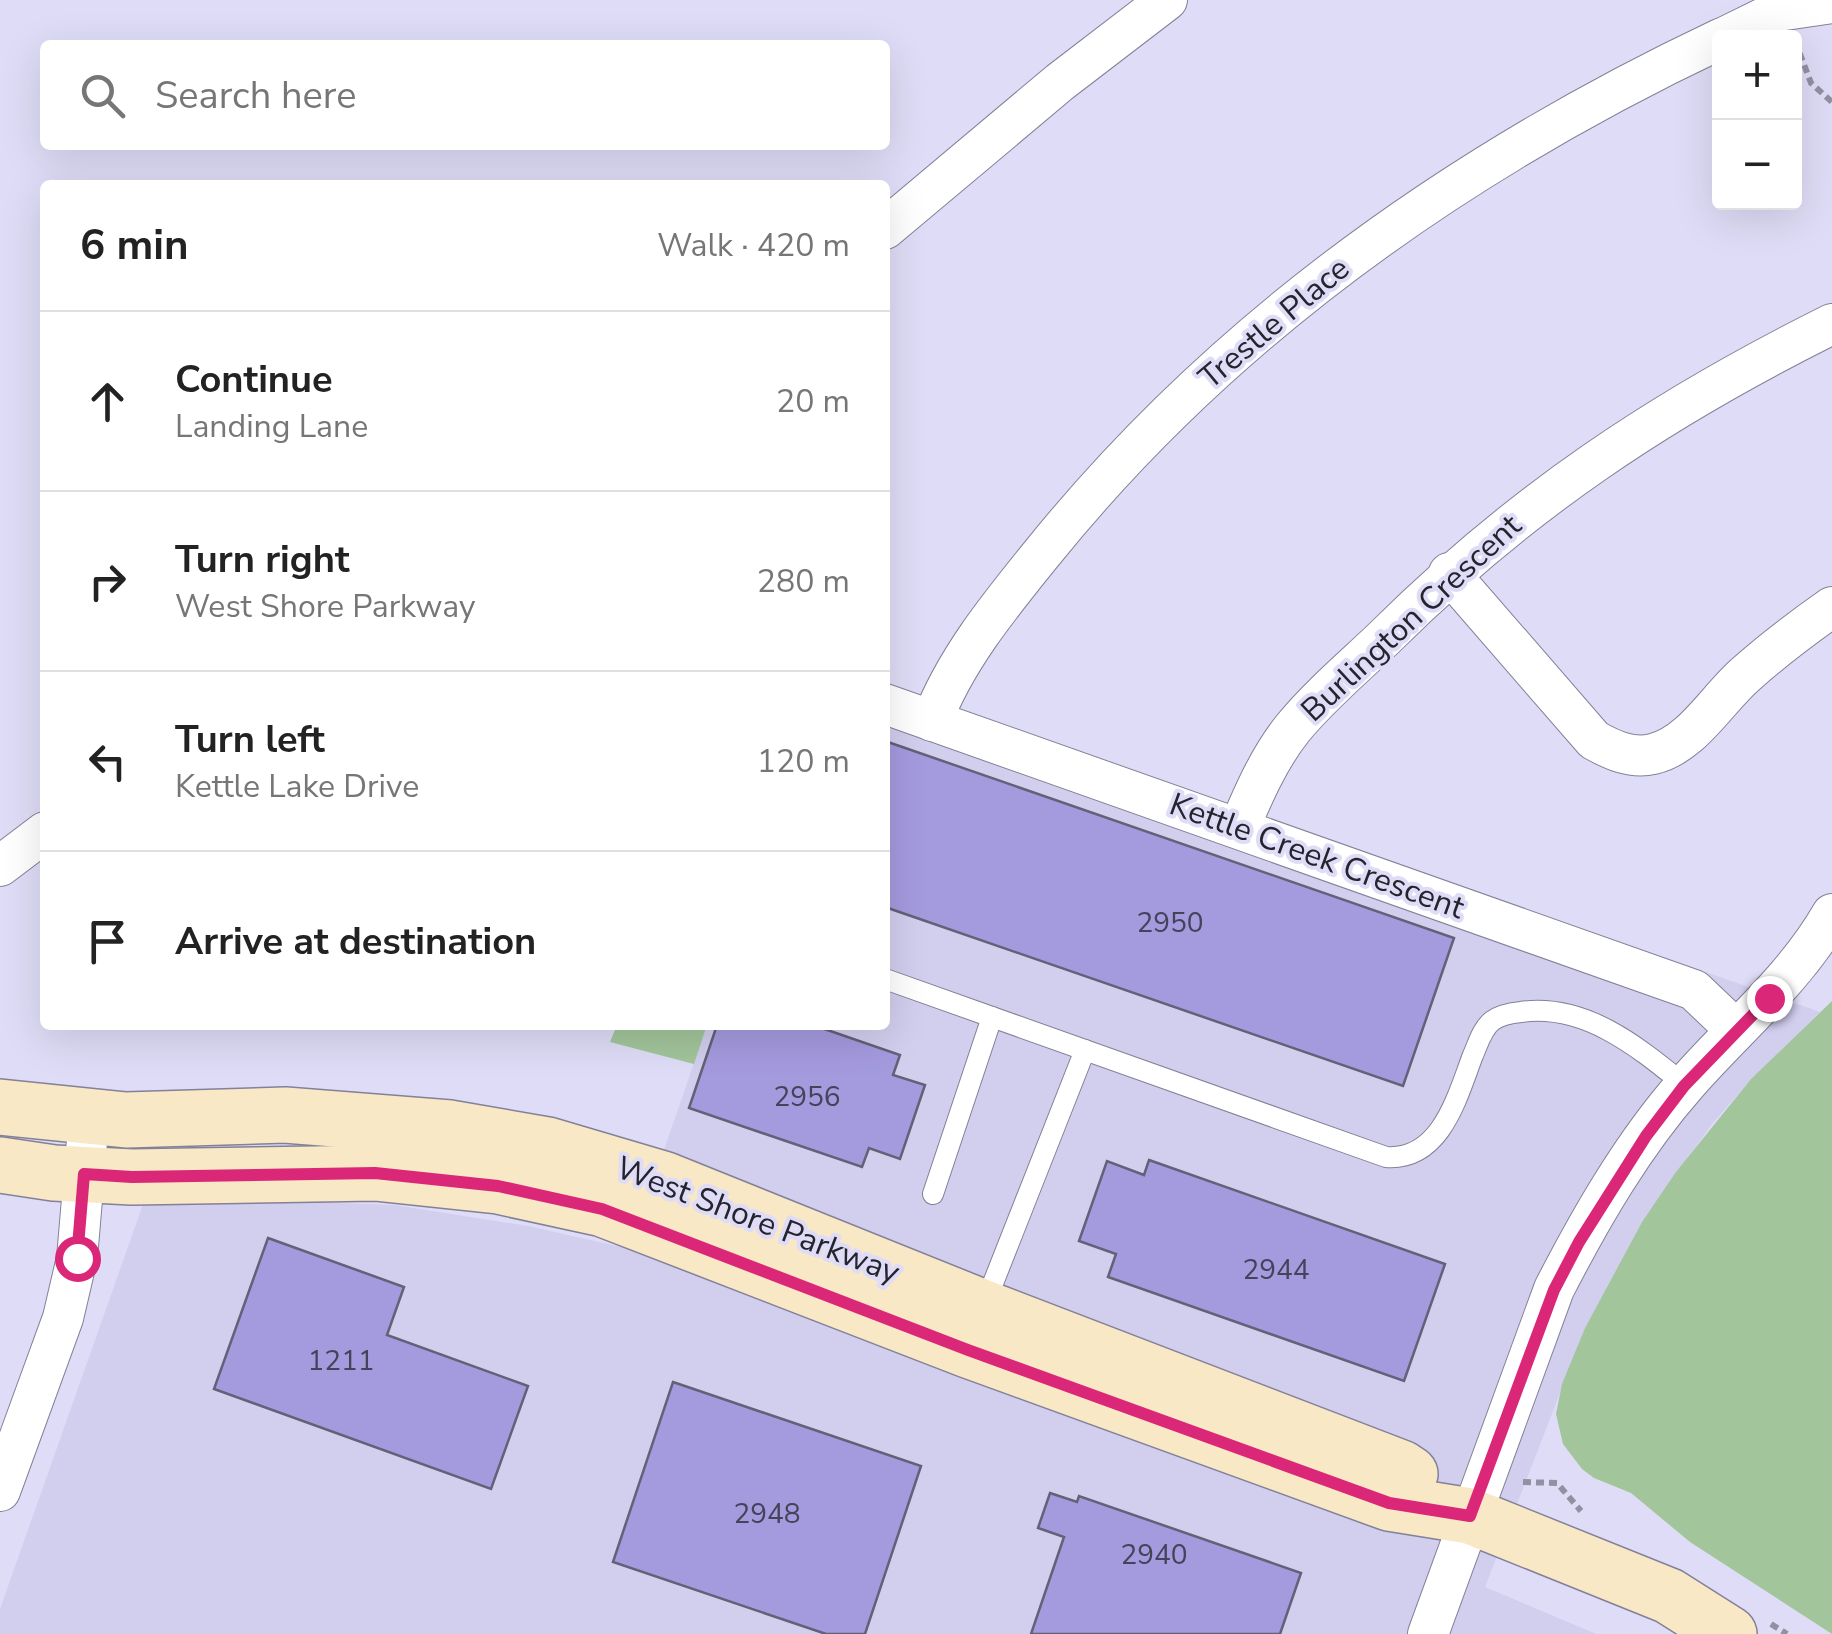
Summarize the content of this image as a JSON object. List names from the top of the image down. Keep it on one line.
{"streets":{"main road":["West Shore Parkway"],"street":["Trestle Place","Burlington Crescent","Kettle Creek Crescent"]},"crossings":[["Trestle Place","Kettle Creek Crescent"],["Burlington Crescent","Kettle Creek Crescent"]],"house_numbers":["2950","2956","2944","1211","2948","2940"],"page":{"map_buttons":["+","−"],"search":"Search here","heading":["6 min","Walk · 420 m"],"list":[["Continue","Landing Lane","20 m"],["Turn right","West Shore Parkway","280 m"],["Turn left","Kettle Lake Drive","120 m"],"Arrive at destination"]}}
